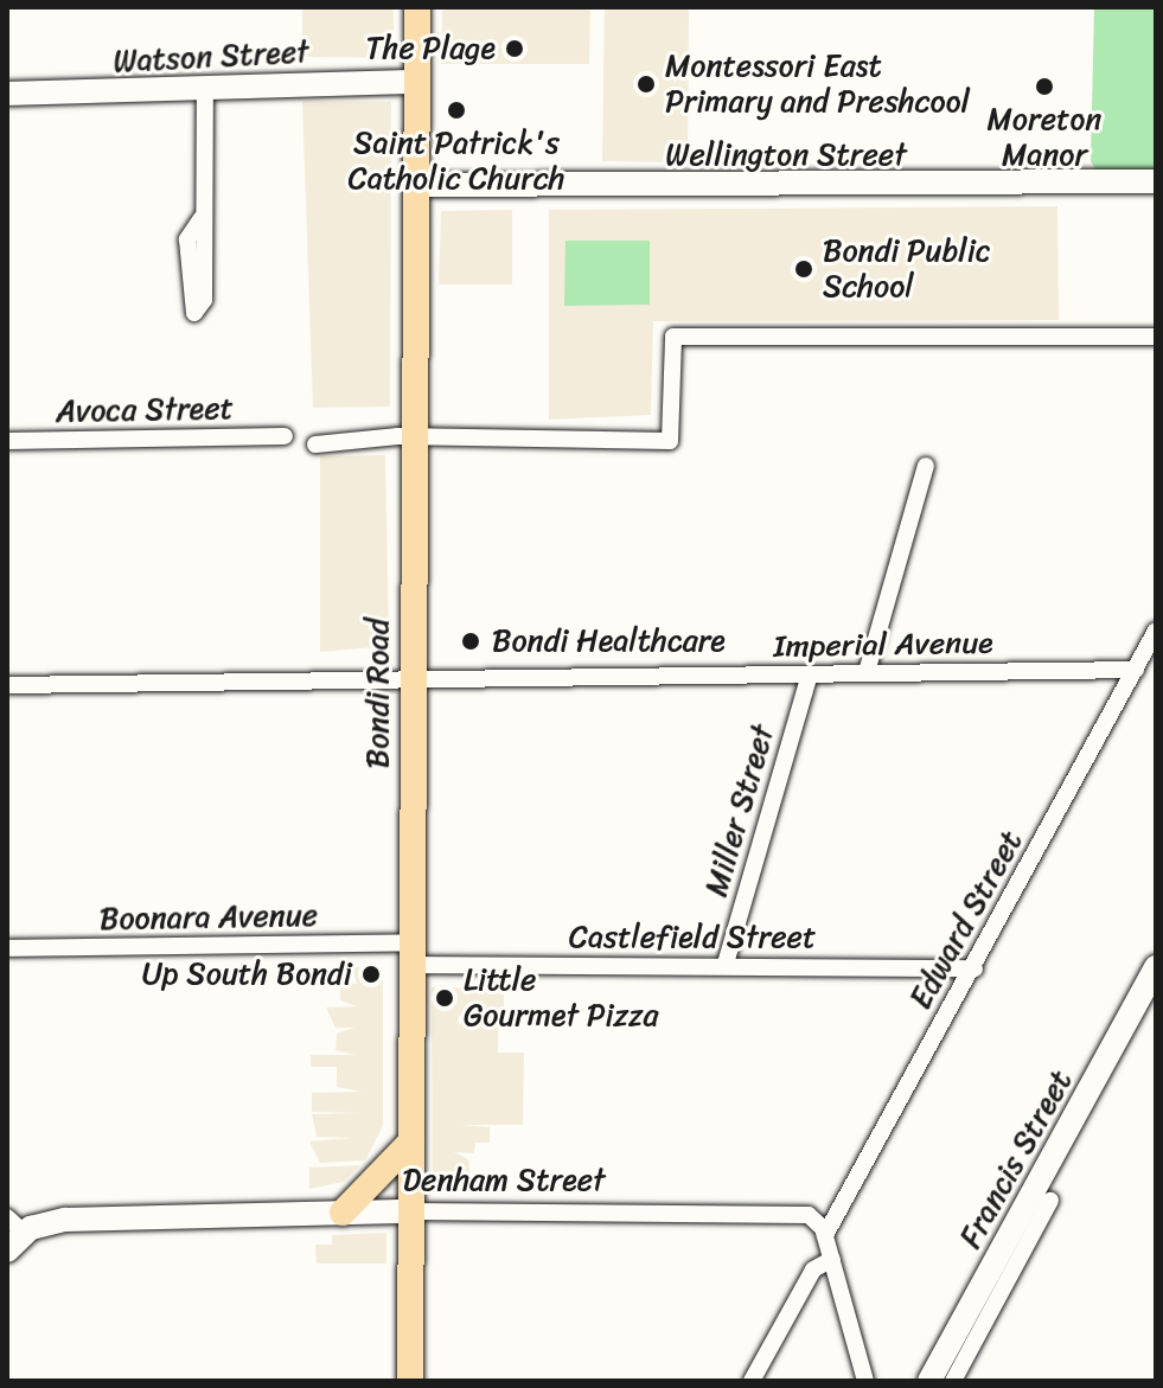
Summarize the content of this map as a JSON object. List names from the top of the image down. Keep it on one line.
{"streets":{"main road":["Bondi Road"],"street":["Watson Street","Wellington Street","Avoca Street","Imperial Avenue","Miller Street","Boonara Avenue","Edward Street","Castlefield Street","Francis Street","Denham Street"]},"crossings":[["Watson Street","Bondi Road"],["Wellington Street","Bondi Road"],["Imperial Avenue","Bondi Road"],["Imperial Avenue","Miller Street"],["Imperial Avenue","Edward Street"],["Bondi Road","Boonara Avenue"],["Bondi Road","Castlefield Street"],["Bondi Road","Denham Street"],["Miller Street","Castlefield Street"],["Boonara Avenue","Castlefield Street"],["Edward Street","Castlefield Street"],["Edward Street","Denham Street"]],"places":["The Plage","Montessori East Primary and Preshcool","Moreton Manor","Saint Patrick's Catholic Church","Bondi Public School","Bondi Healthcare","Up South Bondi","Little Gourmet Pizza"]}
